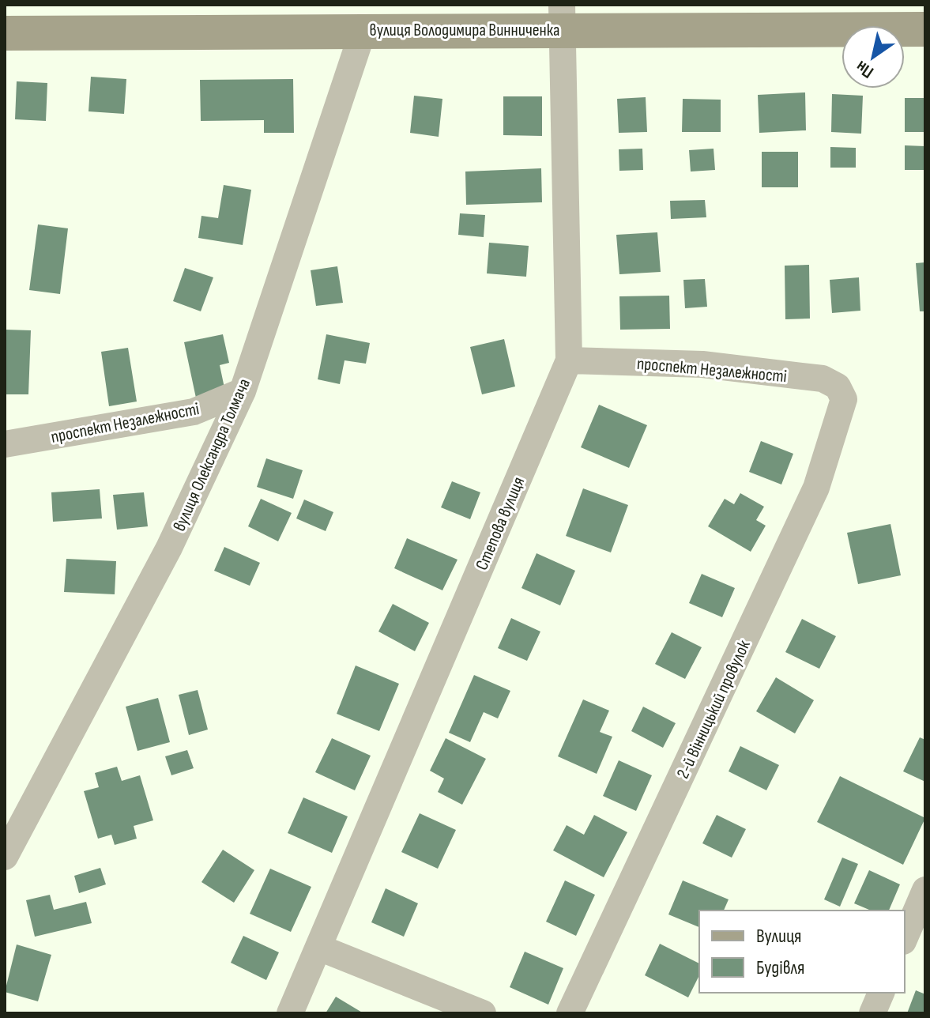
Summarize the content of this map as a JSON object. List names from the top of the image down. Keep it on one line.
{"streets":{"main road":["вулиця Володимира Винниченка"],"street":["проспект Незалежності","вулиця Олександра Толмача","Степова вулиця","2-й Вінницький провулок"]},"crossings":[["вулиця Володимира Винниченка","вулиця Олександра Толмача"],["вулиця Володимира Винниченка","Степова вулиця"],["проспект Незалежності","вулиця Олександра Толмача"],["проспект Незалежності","Степова вулиця"],["проспект Незалежності","2-й Вінницький провулок"]],"legend":["Вулиця","Будівля"],"north":"bottom left"}
